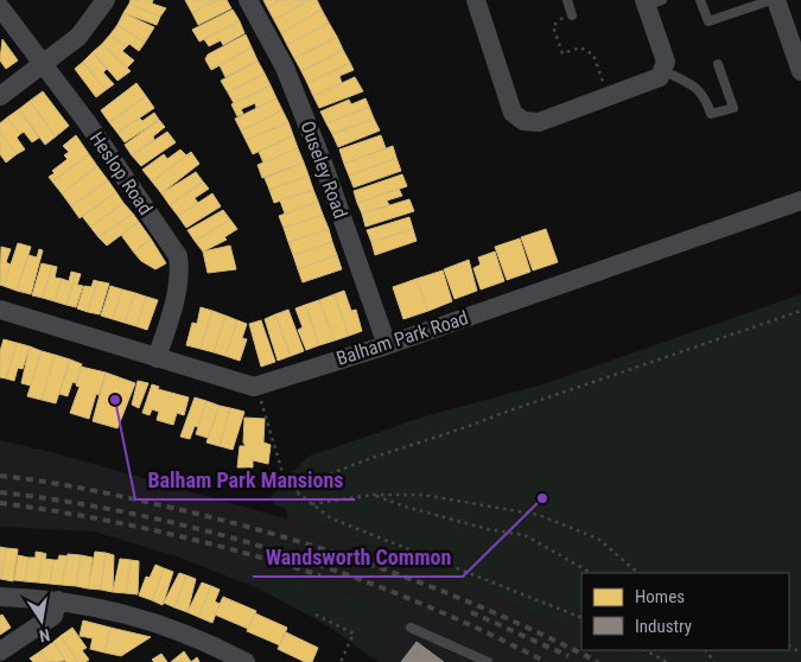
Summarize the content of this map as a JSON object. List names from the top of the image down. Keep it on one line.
{"streets":{"street":["Ouseley Road","Heslop Road","Balham Park Road"]},"crossings":[["Ouseley Road","Balham Park Road"],["Heslop Road","Balham Park Road"]],"places":["Balham Park Mansions","Wandsworth Common"],"legend":["Homes","Industry"],"north":"bottom"}
